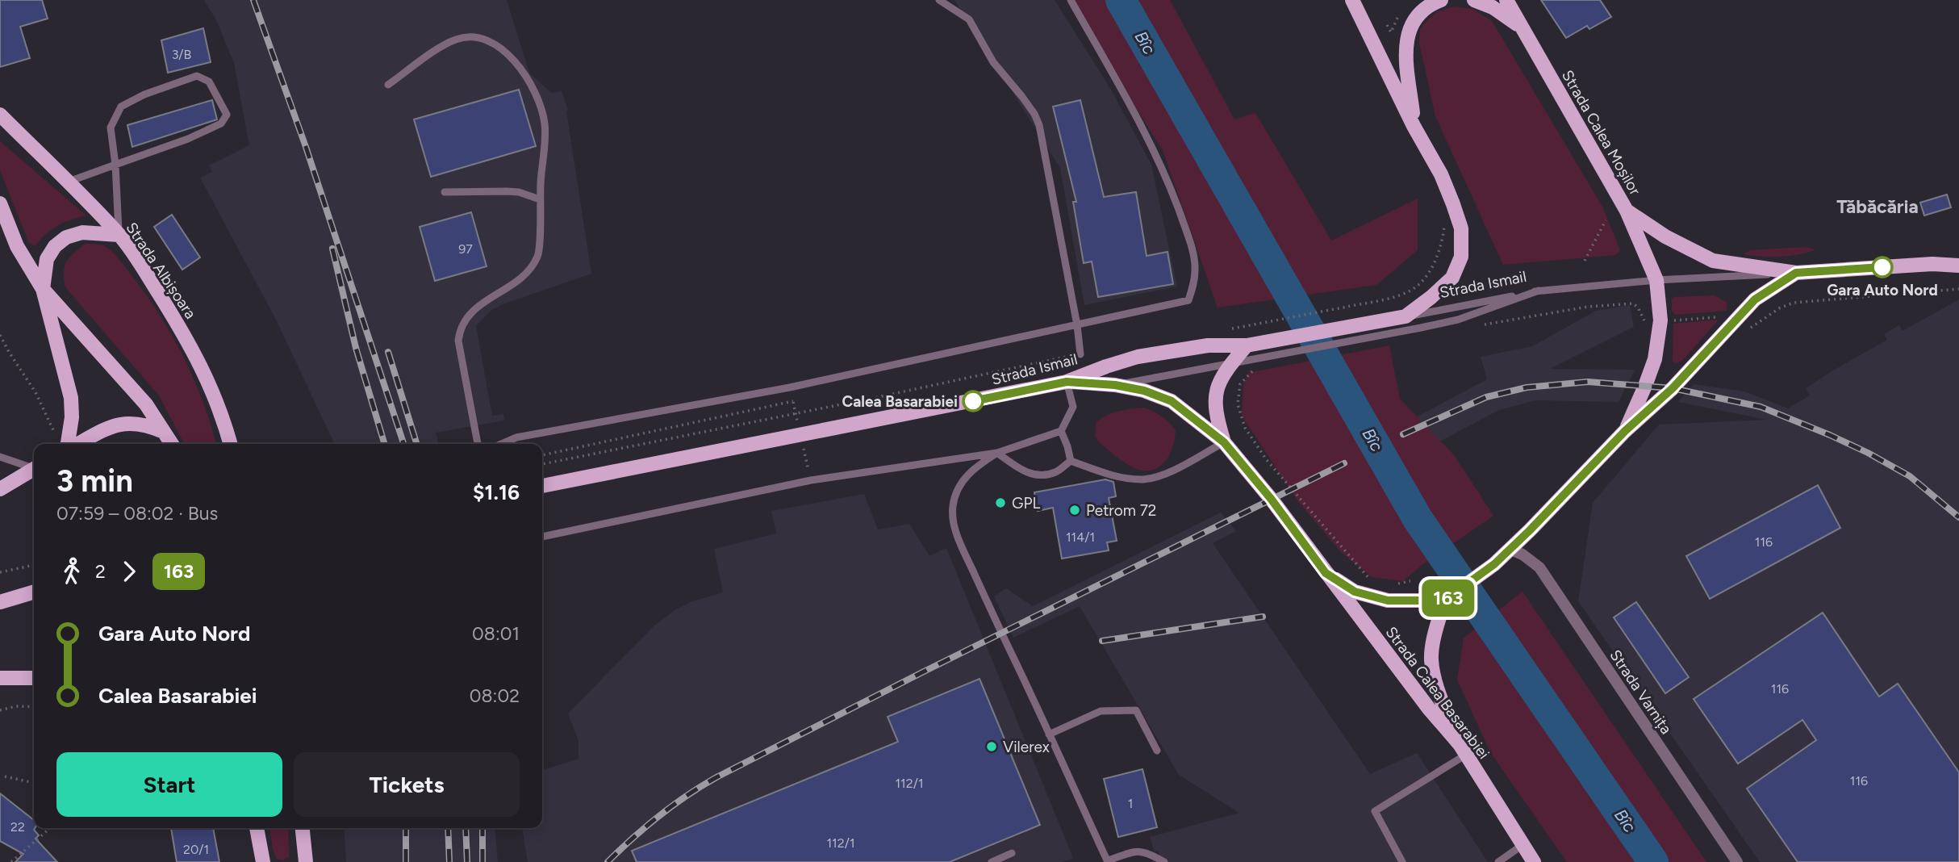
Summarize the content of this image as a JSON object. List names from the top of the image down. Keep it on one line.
{"streets":{"main road":["Strada Calea Moșilor","Strada Albișoara","Strada Ismail","Strada Calea Basarabiei"],"street":["Strada Varnița"]},"crossings":[["Strada Calea Moșilor","Strada Ismail"],["Strada Ismail","Strada Calea Basarabiei"]],"districts":["Tăbăcăria"],"water":["Bîc"],"places":["Gara Auto Nord","Calea Basarabiei","GPL","Petrom 72","Vilerex"],"lines":["bus line 163"],"house_numbers":["3/B","97","114/1","116","116","116","112/1","1","22","112/1","20/1"],"page":{"on_map":"163","heading":["3 min","07:59 – 08:02 · Bus","$1.16"],"legs":["2","163"],"list":[{"name":"Gara Auto Nord","value":"08:01"},{"name":"Calea Basarabiei","value":"08:02"}],"buttons":["Start","Tickets"]}}
